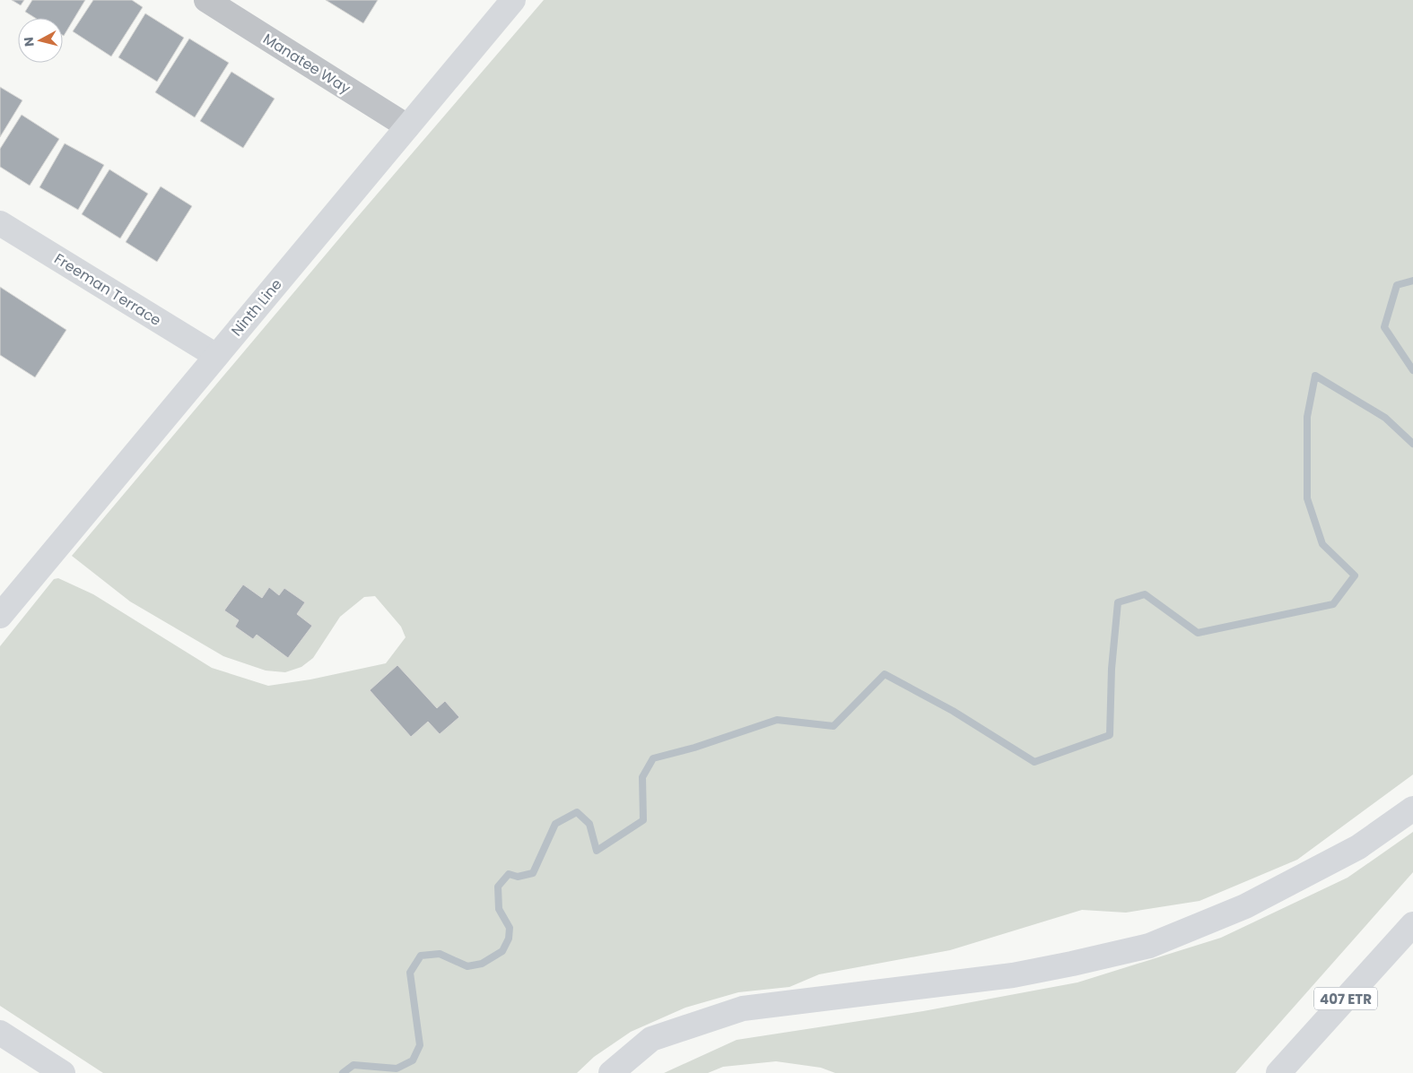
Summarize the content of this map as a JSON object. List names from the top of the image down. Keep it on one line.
{"streets":{"main road":["Freeman Terrace","Ninth Line","407 ETR"],"street":["Manatee Way"]},"crossings":[["Manatee Way","Ninth Line"],["Freeman Terrace","Ninth Line"]],"north":"left"}
